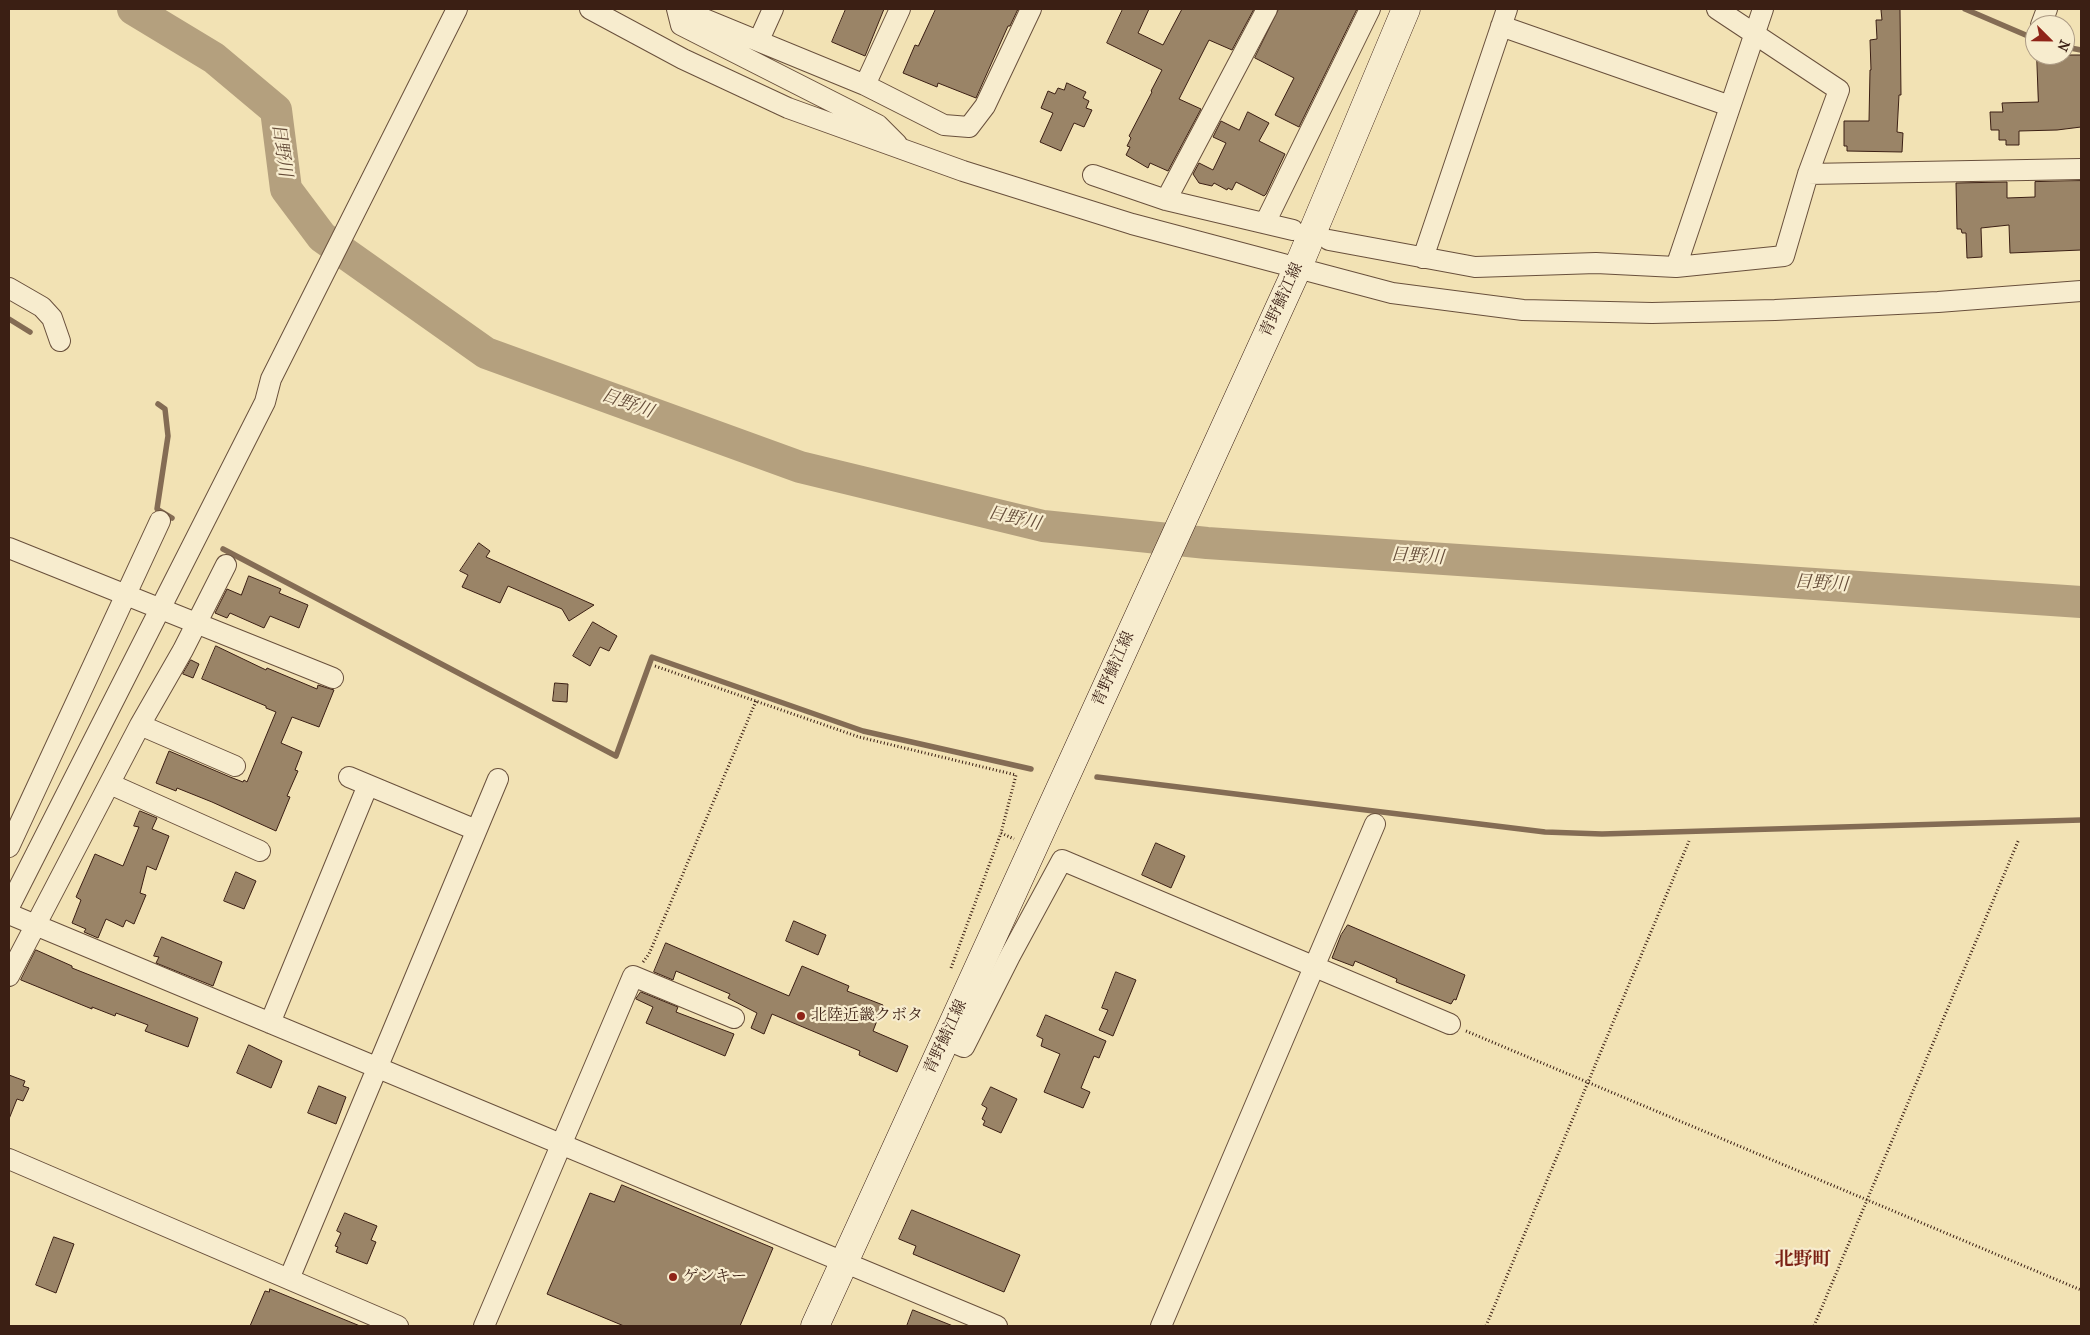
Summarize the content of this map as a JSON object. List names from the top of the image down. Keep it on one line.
{"streets":{"main road":["青野鯖江線"]},"districts":["北野町"],"water":["日野川"],"places":["北陸近畿クボタ","ゲンキー"],"north":"bottom right"}
